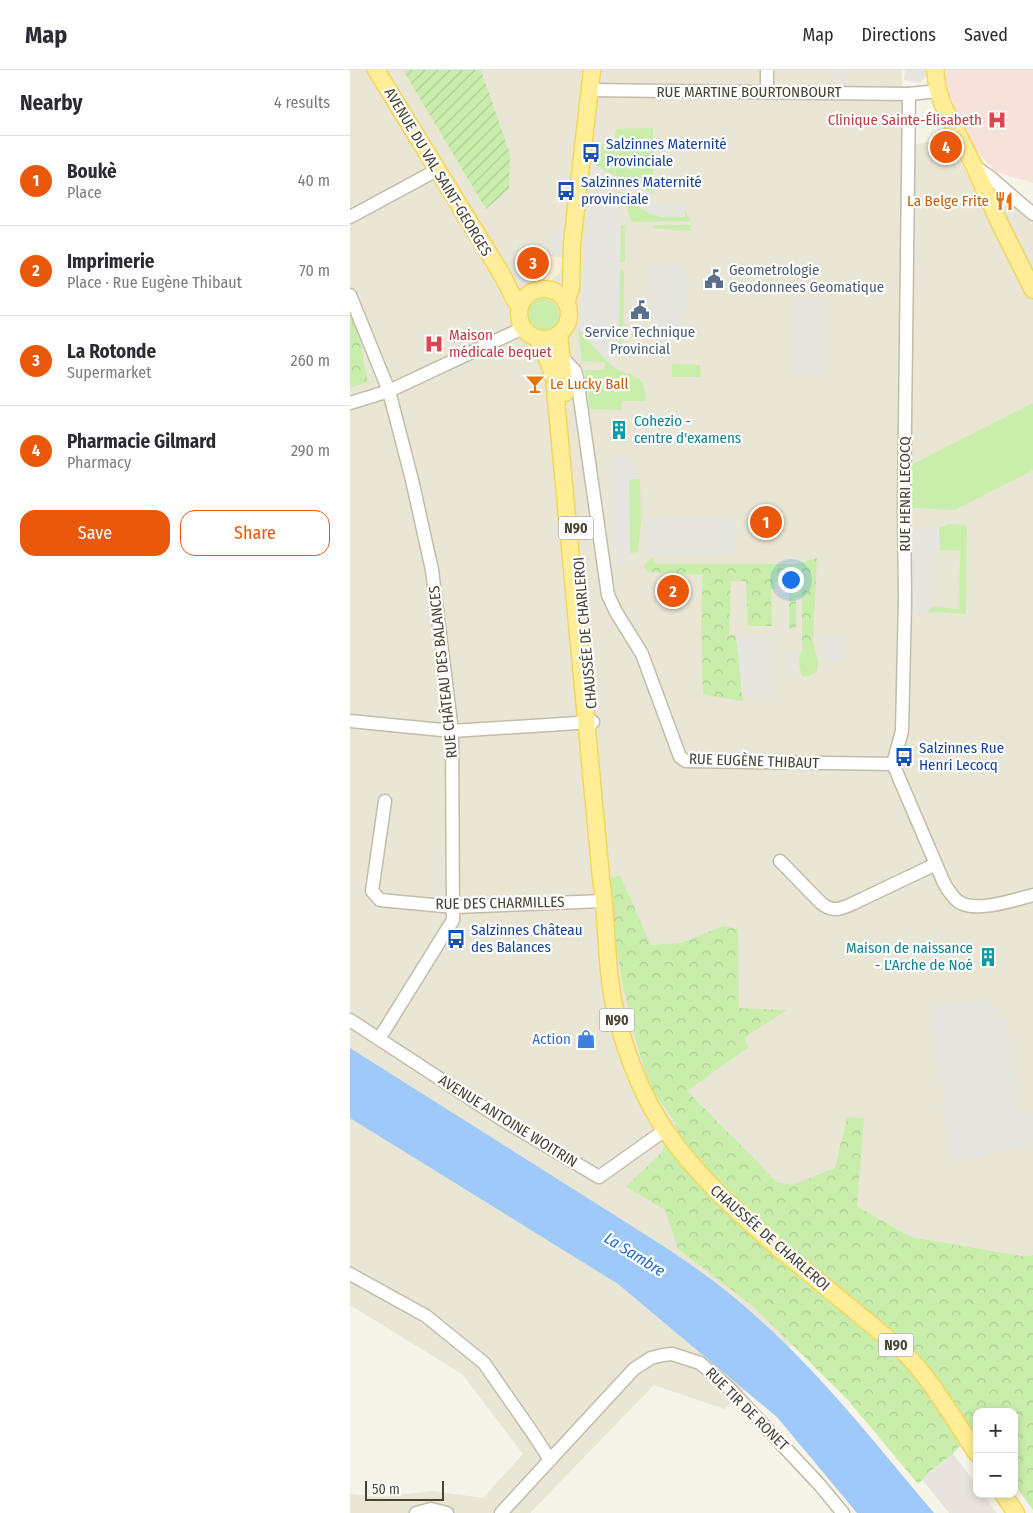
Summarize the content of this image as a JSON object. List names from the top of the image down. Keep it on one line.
{"streets":{"main road":["AVENUE DU VAL SAINT-GEORGES","N90","CHAUSSÉE DE CHARLEROI"],"street":["RUE MARTINE BOURTONBOURT","RUE HENRI LECOCQ","RUE CHÂTEAU DES BALANCES","RUE EUGÈNE THIBAUT","RUE DES CHARMILLES","AVENUE ANTOINE WOITRIN","RUE TIR DE RONET"]},"crossings":[["RUE MARTINE BOURTONBOURT","RUE HENRI LECOCQ"],["AVENUE DU VAL SAINT-GEORGES","CHAUSSÉE DE CHARLEROI"],["RUE HENRI LECOCQ","RUE EUGÈNE THIBAUT"],["CHAUSSÉE DE CHARLEROI","RUE EUGÈNE THIBAUT"],["CHAUSSÉE DE CHARLEROI","RUE DES CHARMILLES"],["CHAUSSÉE DE CHARLEROI","AVENUE ANTOINE WOITRIN"],["RUE CHÂTEAU DES BALANCES","RUE DES CHARMILLES"],["RUE CHÂTEAU DES BALANCES","AVENUE ANTOINE WOITRIN"]],"water":["La Sambre"],"places":{"hospital":["Clinique Sainte-Élisabeth","Maison médicale bequet"],"bus stop":["Salzinnes Maternité Provinciale","Salzinnes Maternité provinciale","Salzinnes Rue Henri Lecocq","Salzinnes Château des Balances"],"restaurant":["La Belge Frite"],"public building":["Geometrologie Geodonnees Geomatique","Service Technique Provincial"],"bar":["Le Lucky Ball"],"building":["Cohezio - centre d'examens","Maison de naissance - L'Arche de Noé"],"shop":["Action"]},"scale_bar":"50 m","page":{"header":"Map","nav":["Map","Directions","Saved"],"heading":["Nearby","4 results"],"pins":["4","3","1","2"],"list":[{"mark":"1","name":"Boukè","note":"Place","value":"40 m"},{"mark":"2","name":"Imprimerie","note":"Place · Rue Eugène Thibaut","value":"70 m"},{"mark":"3","name":"La Rotonde","note":"Supermarket","value":"260 m"},{"mark":"4","name":"Pharmacie Gilmard","note":"Pharmacy","value":"290 m"}],"buttons":["Save","Share"],"map_buttons":["+","−"],"scale":"50 m"}}
